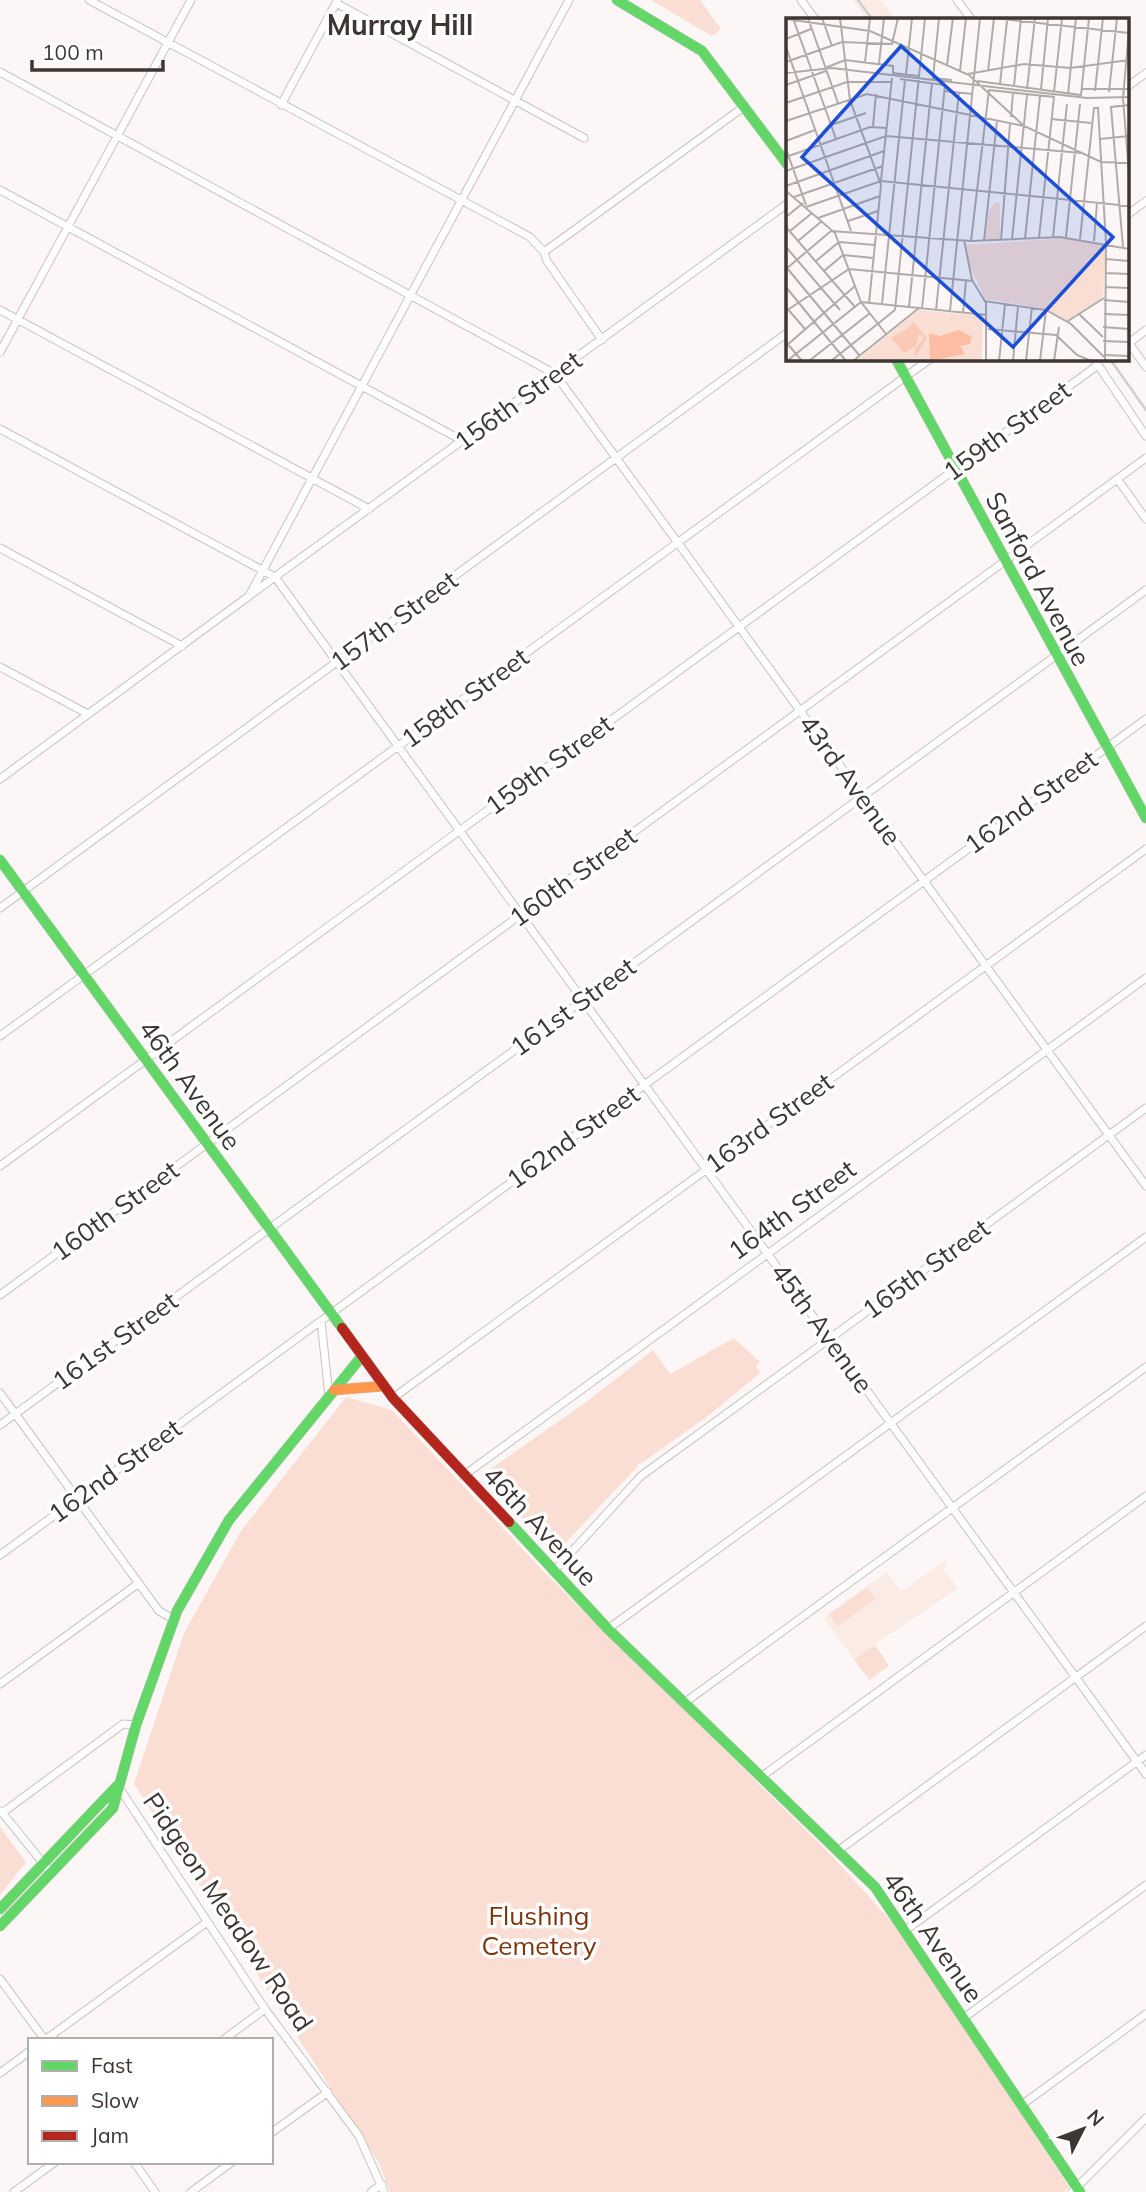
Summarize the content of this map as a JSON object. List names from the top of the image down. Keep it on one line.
{"streets":{"street":["156th Street","159th Street","Sanford Avenue","157th Street","158th Street","43rd Avenue","162nd Street","160th Street","161st Street","46th Avenue","163rd Street","164th Street","165th Street","45th Avenue","Pidgeon Meadow Road"]},"crossings":[["156th Street","43rd Avenue"],["156th Street","45th Avenue"],["159th Street","Sanford Avenue"],["159th Street","43rd Avenue"],["159th Street","46th Avenue"],["159th Street","45th Avenue"],["Sanford Avenue","158th Street"],["Sanford Avenue","162nd Street"],["Sanford Avenue","160th Street"],["Sanford Avenue","161st Street"],["157th Street","43rd Avenue"],["157th Street","46th Avenue"],["157th Street","45th Avenue"],["158th Street","43rd Avenue"],["158th Street","46th Avenue"],["158th Street","45th Avenue"],["43rd Avenue","162nd Street"],["43rd Avenue","160th Street"],["43rd Avenue","161st Street"],["43rd Avenue","163rd Street"],["43rd Avenue","164th Street"],["43rd Avenue","165th Street"],["162nd Street","46th Avenue"],["162nd Street","45th Avenue"],["160th Street","46th Avenue"],["160th Street","45th Avenue"],["161st Street","46th Avenue"],["161st Street","45th Avenue"],["46th Avenue","163rd Street"],["46th Avenue","164th Street"],["46th Avenue","165th Street"],["46th Avenue","Pidgeon Meadow Road"],["163rd Street","45th Avenue"],["164th Street","45th Avenue"],["165th Street","45th Avenue"]],"districts":["Murray Hill"],"parks":["Flushing Cemetery"],"legend":["Fast","Slow","Jam"],"scale_bar":"100 m","north":"top right"}
